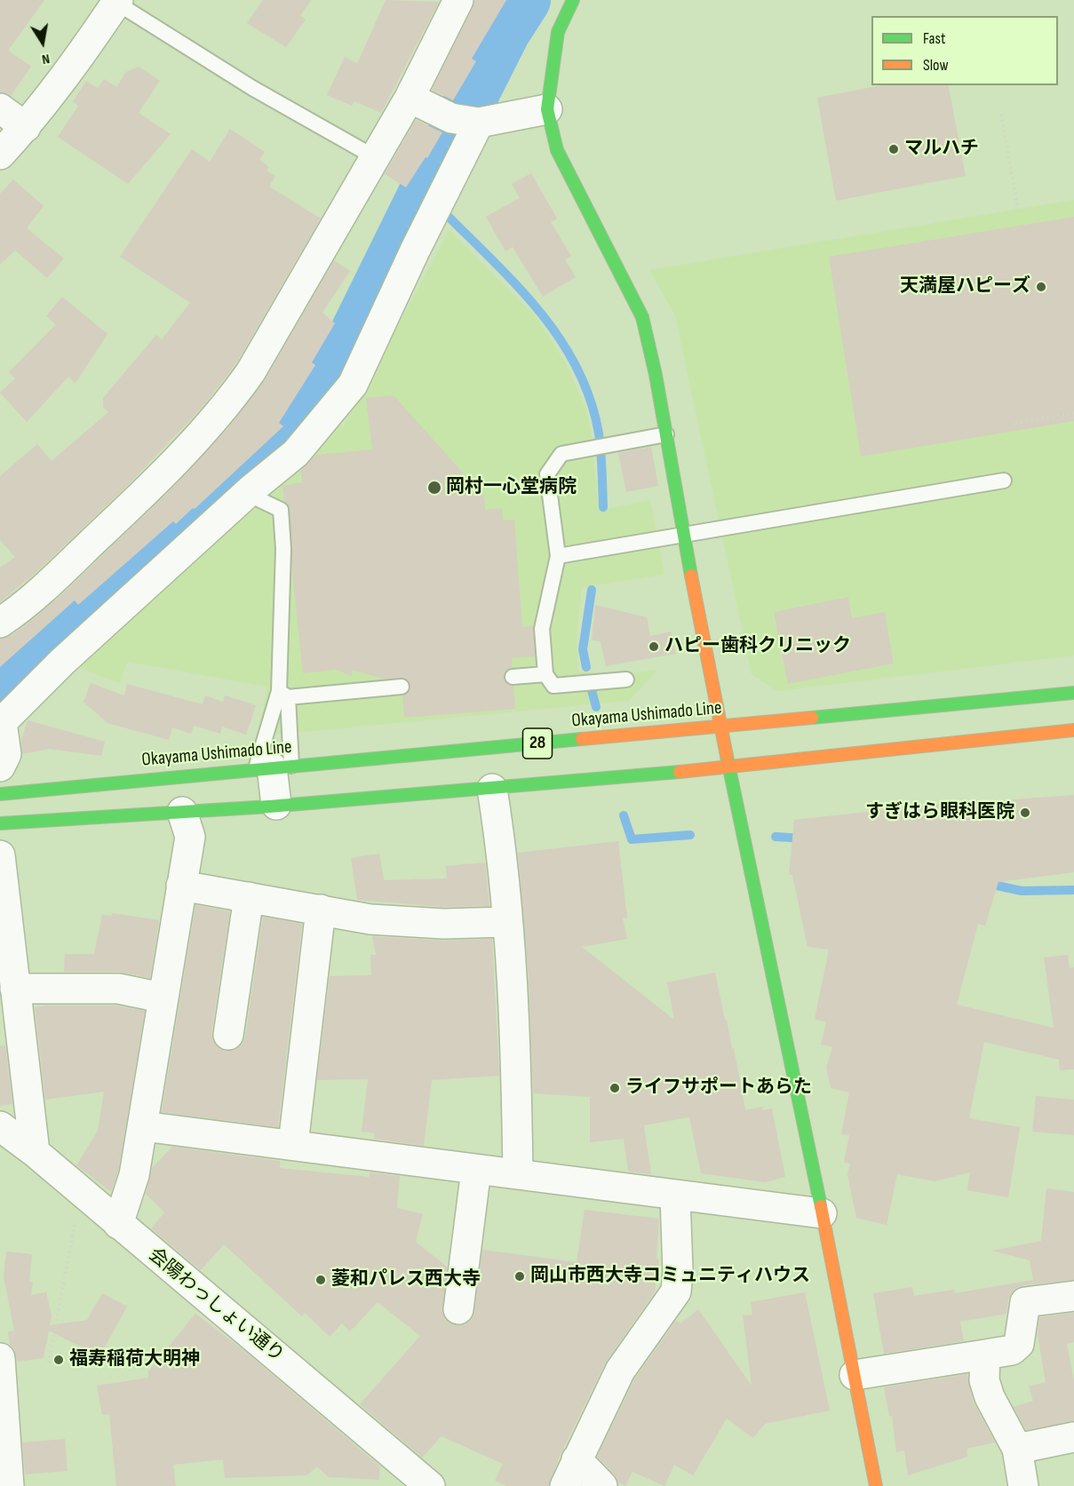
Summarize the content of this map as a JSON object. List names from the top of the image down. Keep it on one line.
{"streets":{"main road":["Okayama Ushimado Line","28"],"street":["会陽わっしょい通り"]},"places":["マルハチ","天満屋ハピーズ","岡村一心堂病院","ハピー歯科クリニック","すぎはら眼科医院","ライフサポートあらた","岡山市西大寺コミュニティハウス","菱和パレス西大寺","福寿稲荷大明神"],"legend":["Fast","Slow"],"north":"bottom"}
